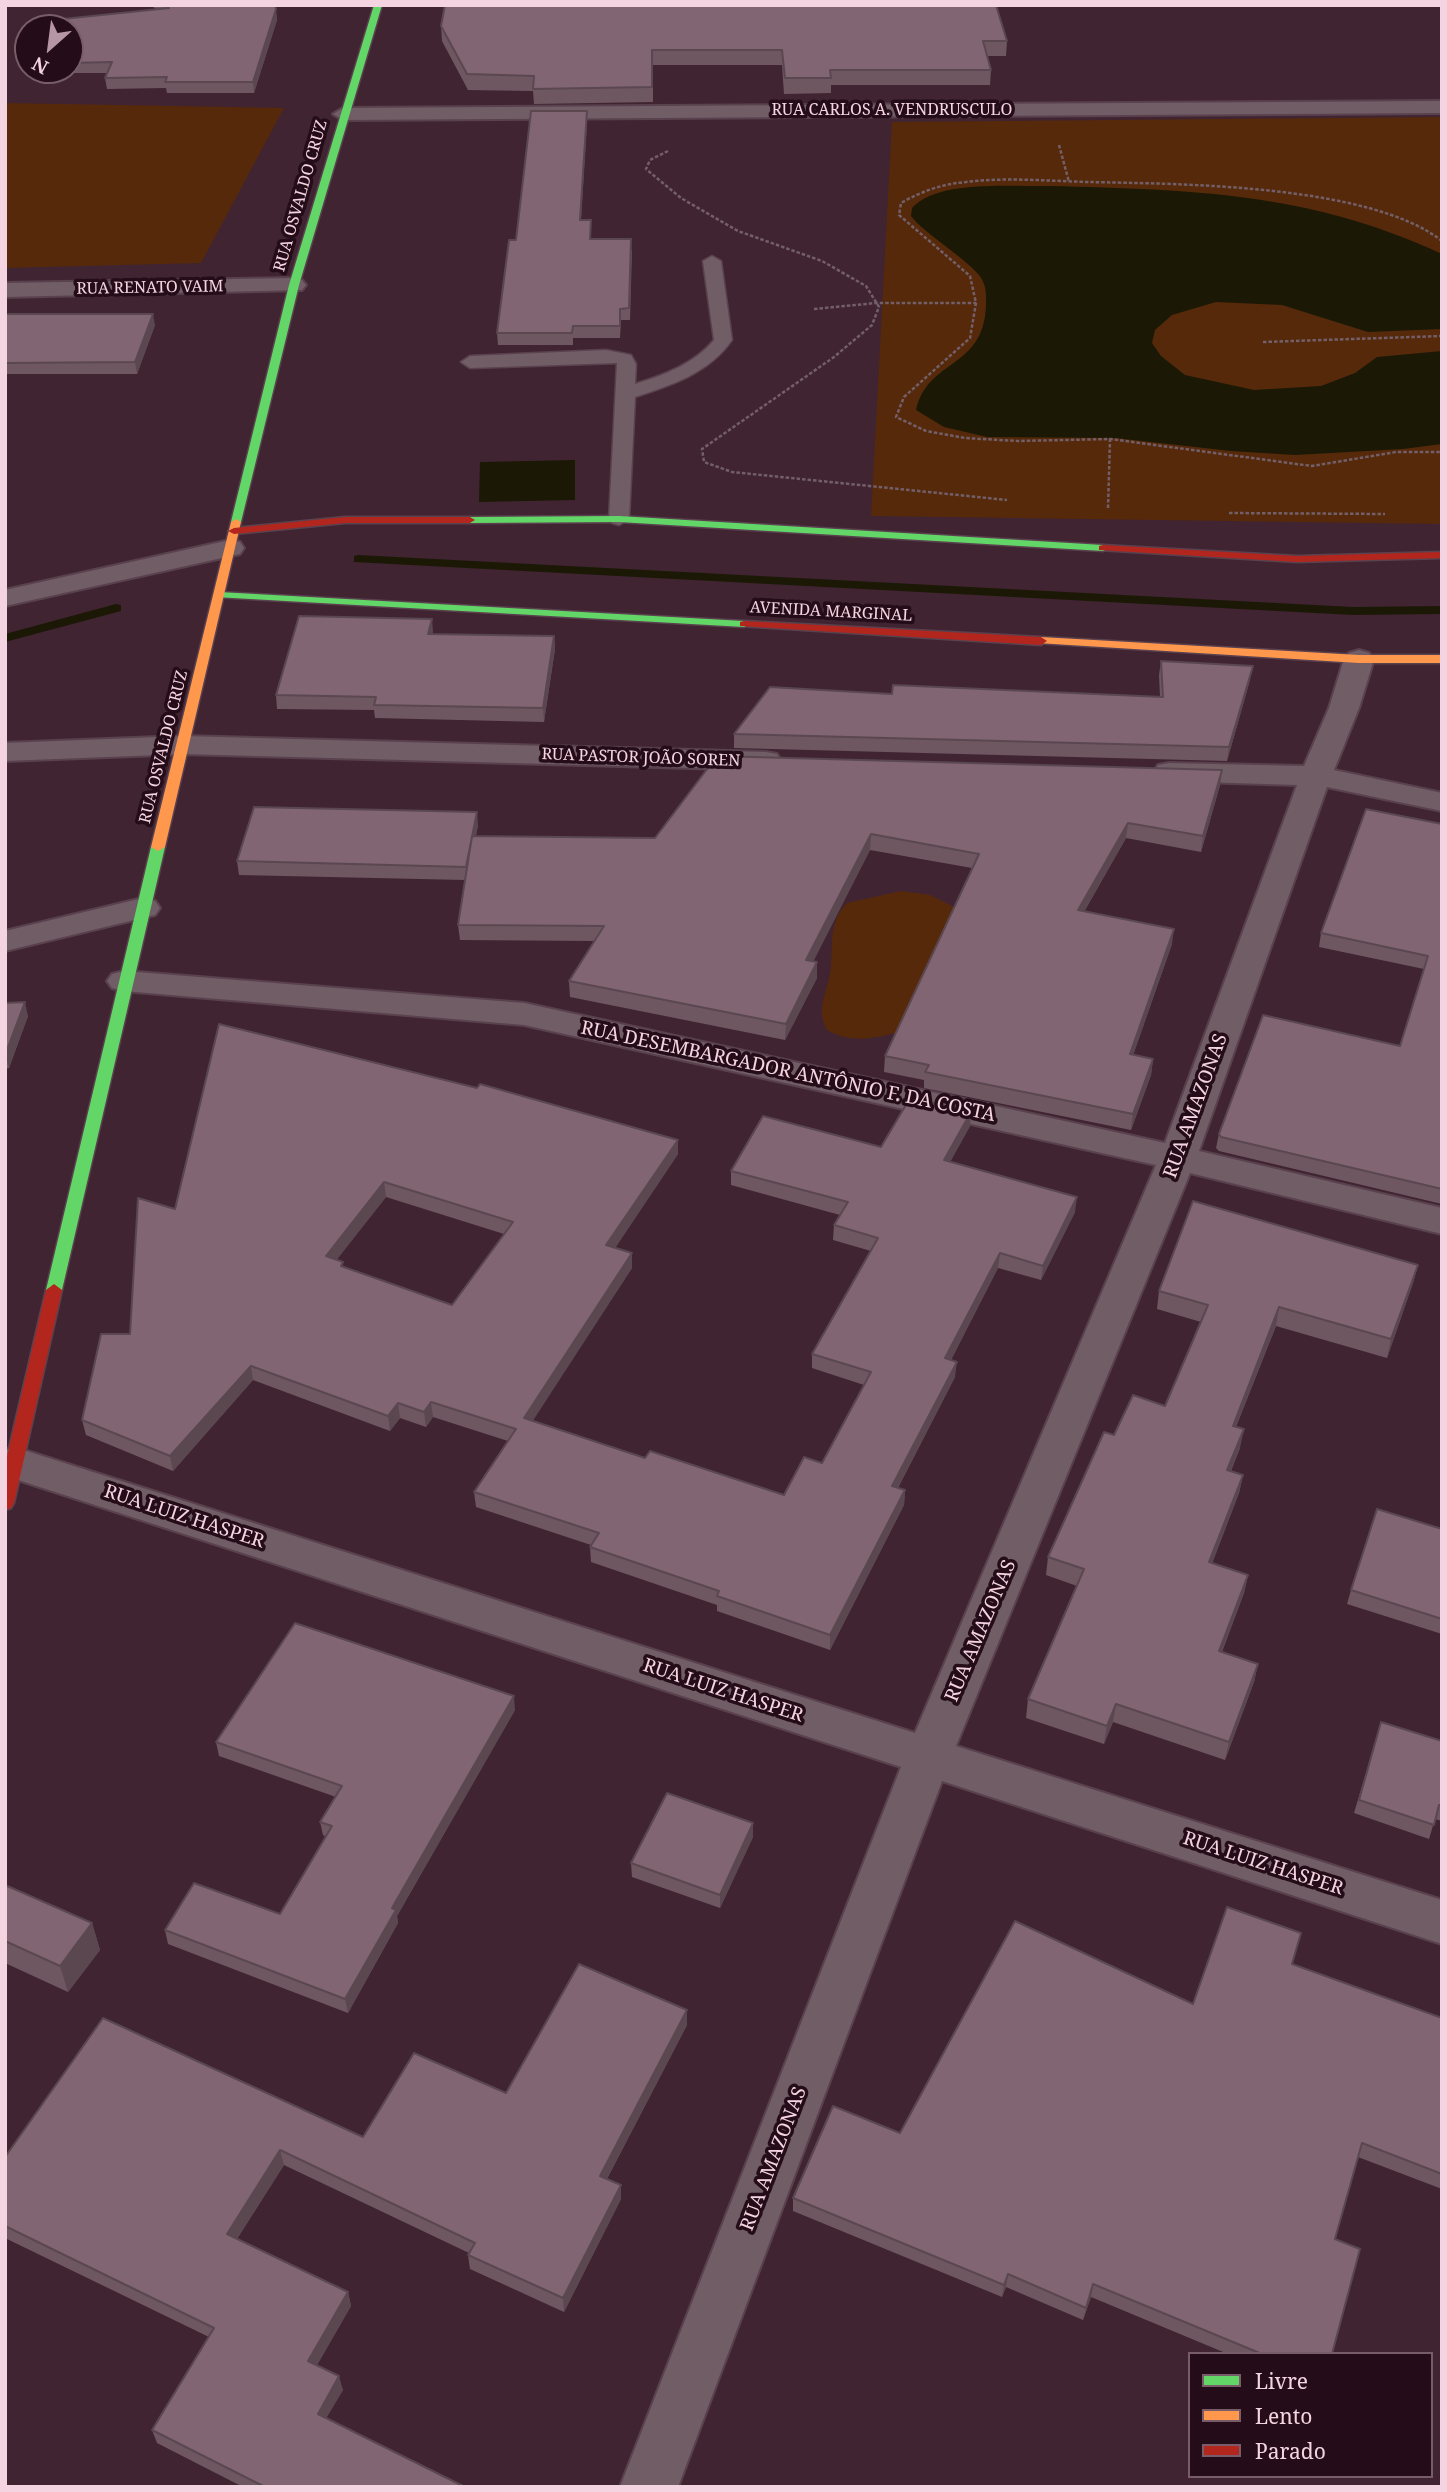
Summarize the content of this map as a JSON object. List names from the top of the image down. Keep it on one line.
{"streets":{"main road":["RUA OSVALDO CRUZ","AVENIDA MARGINAL"],"street":["RUA CARLOS A. VENDRUSCULO","RUA RENATO VAIM","RUA PASTOR JOÃO SOREN","RUA DESEMBARGADOR ANTÔNIO F. DA COSTA","RUA AMAZONAS","RUA LUIZ HASPER"]},"crossings":[["RUA CARLOS A. VENDRUSCULO","RUA OSVALDO CRUZ"],["RUA OSVALDO CRUZ","RUA RENATO VAIM"],["RUA OSVALDO CRUZ","AVENIDA MARGINAL"],["RUA OSVALDO CRUZ","RUA PASTOR JOÃO SOREN"],["RUA OSVALDO CRUZ","RUA DESEMBARGADOR ANTÔNIO F. DA COSTA"],["RUA OSVALDO CRUZ","RUA LUIZ HASPER"],["AVENIDA MARGINAL","RUA AMAZONAS"],["RUA DESEMBARGADOR ANTÔNIO F. DA COSTA","RUA AMAZONAS"],["RUA AMAZONAS","RUA LUIZ HASPER"]],"legend":["Livre","Lento","Parado"],"north":"bottom left"}
